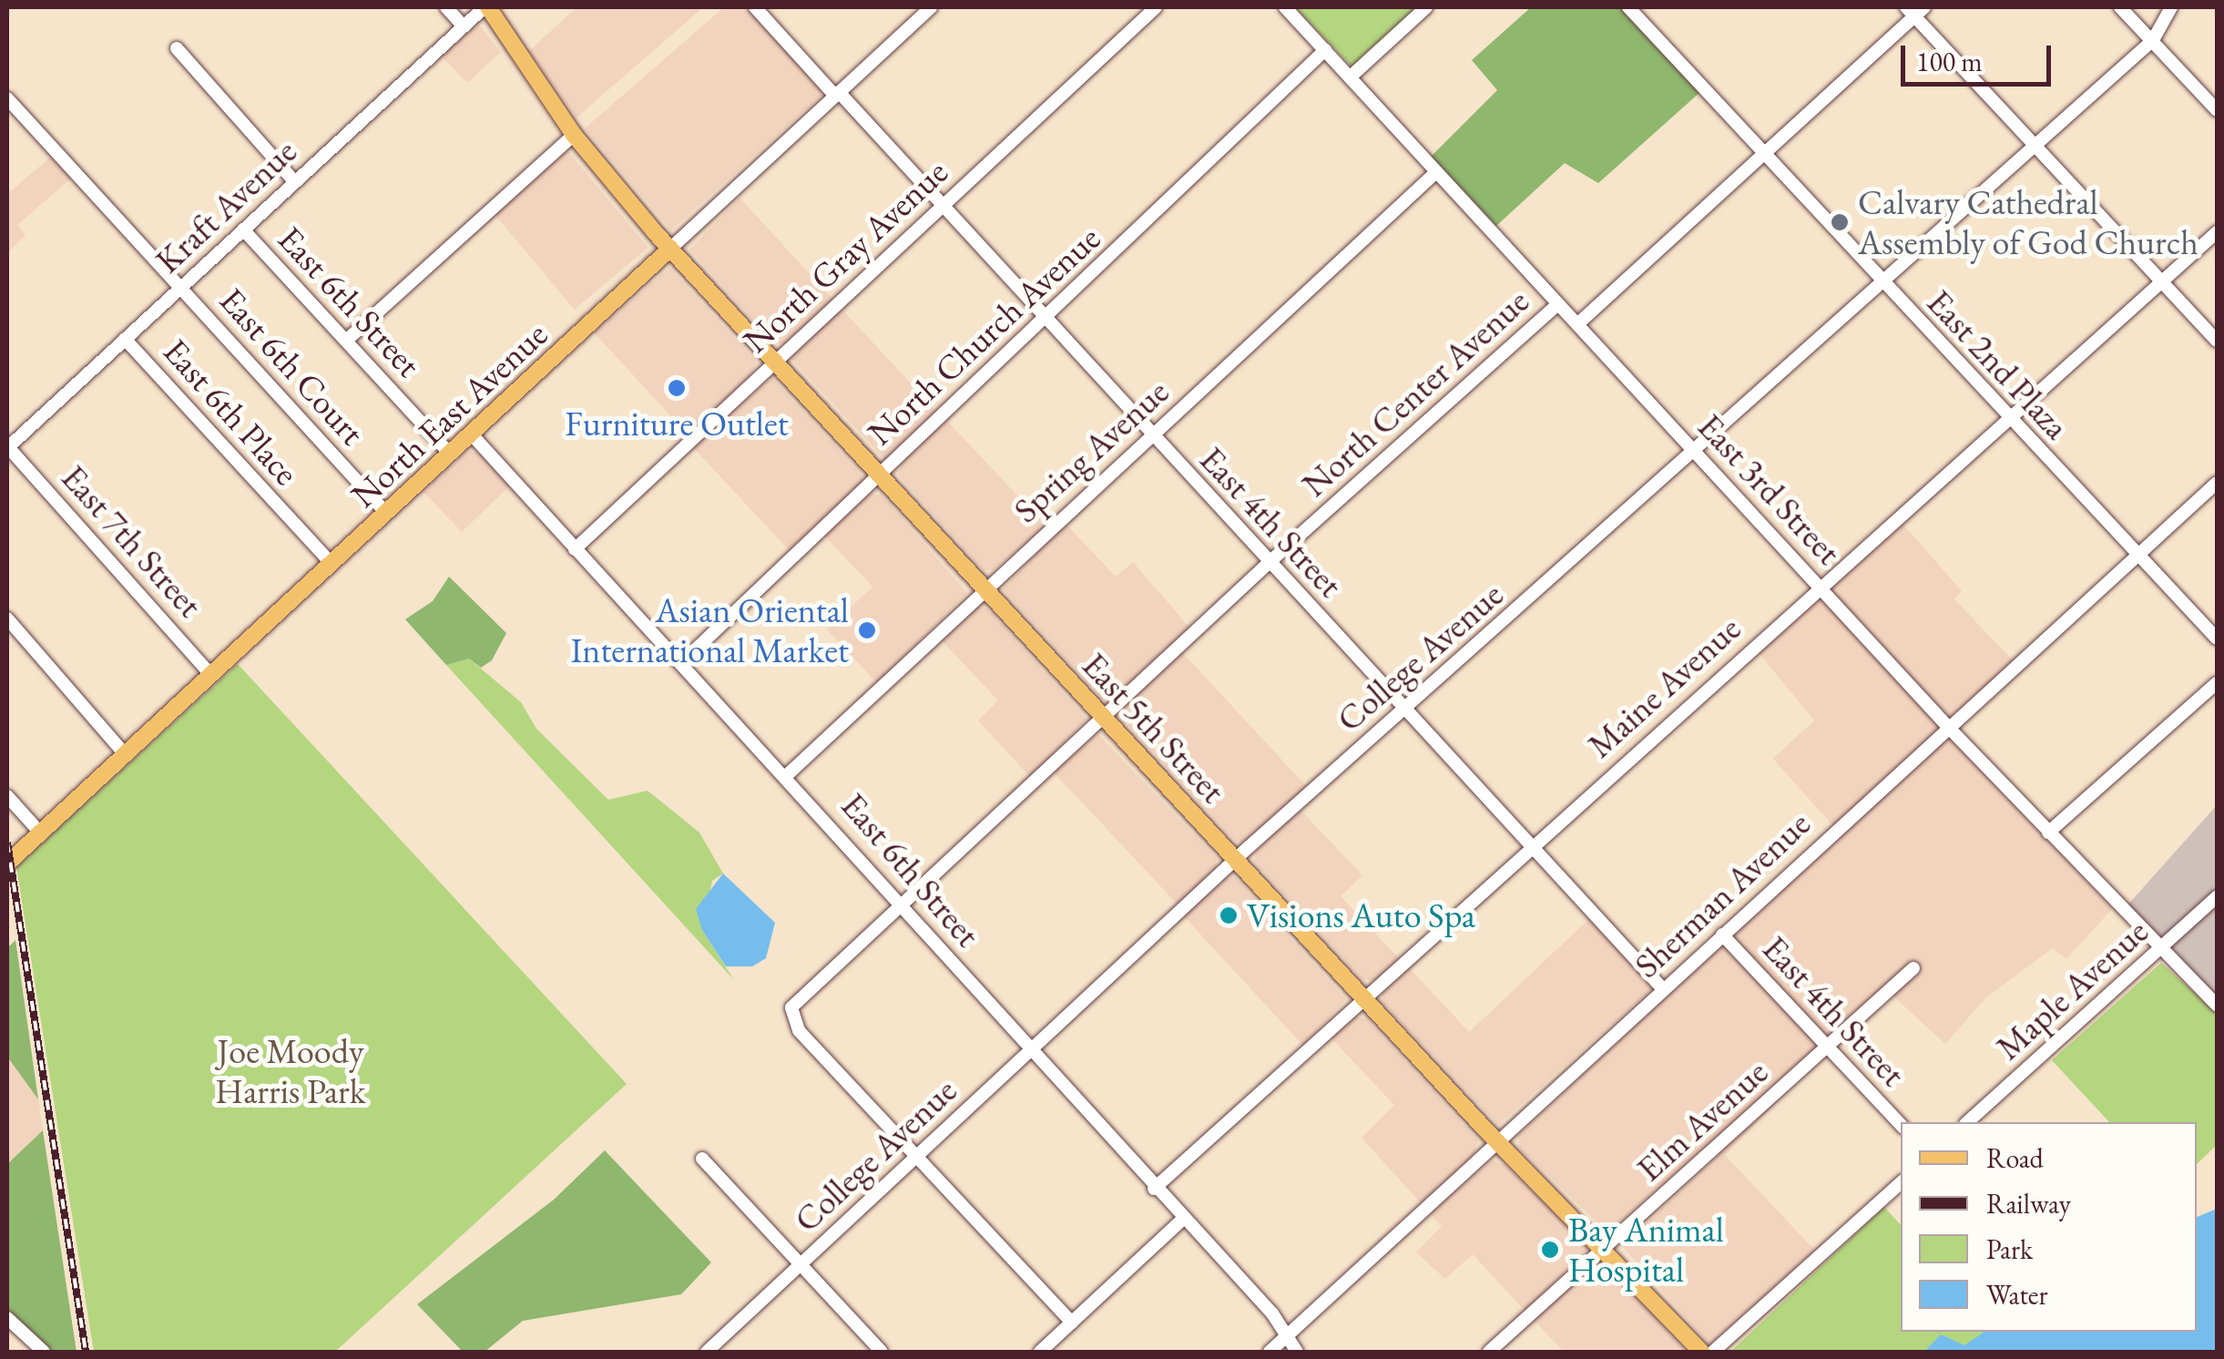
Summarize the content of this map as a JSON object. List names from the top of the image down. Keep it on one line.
{"streets":{"main road":["North East Avenue","East 5th Street"],"street":["Kraft Avenue","North Gray Avenue","East 6th Street","North Church Avenue","East 2nd Plaza","East 6th Court","North Center Avenue","East 6th Place","Spring Avenue","East 3rd Street","East 4th Street","East 7th Street","College Avenue","Maine Avenue","Sherman Avenue","Maple Avenue","Elm Avenue"]},"crossings":[["Kraft Avenue","East 6th Street"],["Kraft Avenue","East 6th Court"],["Kraft Avenue","East 6th Place"],["Kraft Avenue","East 7th Street"],["Kraft Avenue","East 5th Street"],["North Gray Avenue","East 6th Street"],["North Gray Avenue","East 4th Street"],["North Gray Avenue","East 5th Street"],["East 6th Street","North Church Avenue"],["East 6th Street","North Center Avenue"],["East 6th Street","North East Avenue"],["East 6th Street","Spring Avenue"],["East 6th Street","College Avenue"],["East 6th Street","Maine Avenue"],["East 6th Street","Sherman Avenue"],["North Church Avenue","East 3rd Street"],["North Church Avenue","East 4th Street"],["North Church Avenue","East 5th Street"],["East 2nd Plaza","North Center Avenue"],["East 2nd Plaza","College Avenue"],["East 2nd Plaza","Maine Avenue"],["East 2nd Plaza","Sherman Avenue"],["East 6th Court","North East Avenue"],["North Center Avenue","East 3rd Street"],["North Center Avenue","East 4th Street"],["North Center Avenue","College Avenue"],["North Center Avenue","East 5th Street"],["East 6th Place","North East Avenue"],["North East Avenue","East 4th Street"],["North East Avenue","East 7th Street"],["North East Avenue","East 5th Street"],["Spring Avenue","East 3rd Street"],["Spring Avenue","East 4th Street"],["Spring Avenue","East 5th Street"],["East 3rd Street","College Avenue"],["East 3rd Street","Maine Avenue"],["East 3rd Street","Sherman Avenue"],["East 3rd Street","Maple Avenue"],["East 4th Street","College Avenue"],["East 4th Street","Maine Avenue"],["East 4th Street","Sherman Avenue"],["East 4th Street","Elm Avenue"],["College Avenue","East 5th Street"],["Maine Avenue","East 5th Street"],["East 5th Street","Sherman Avenue"],["East 5th Street","Elm Avenue"]],"parks":["Joe Moody Harris Park"],"places":["Calvary Cathedral Assembly of God Church","Furniture Outlet","Asian Oriental International Market","Visions Auto Spa","Bay Animal Hospital"],"legend":["Road","Railway","Park","Water"],"scale_bar":"100 m"}
